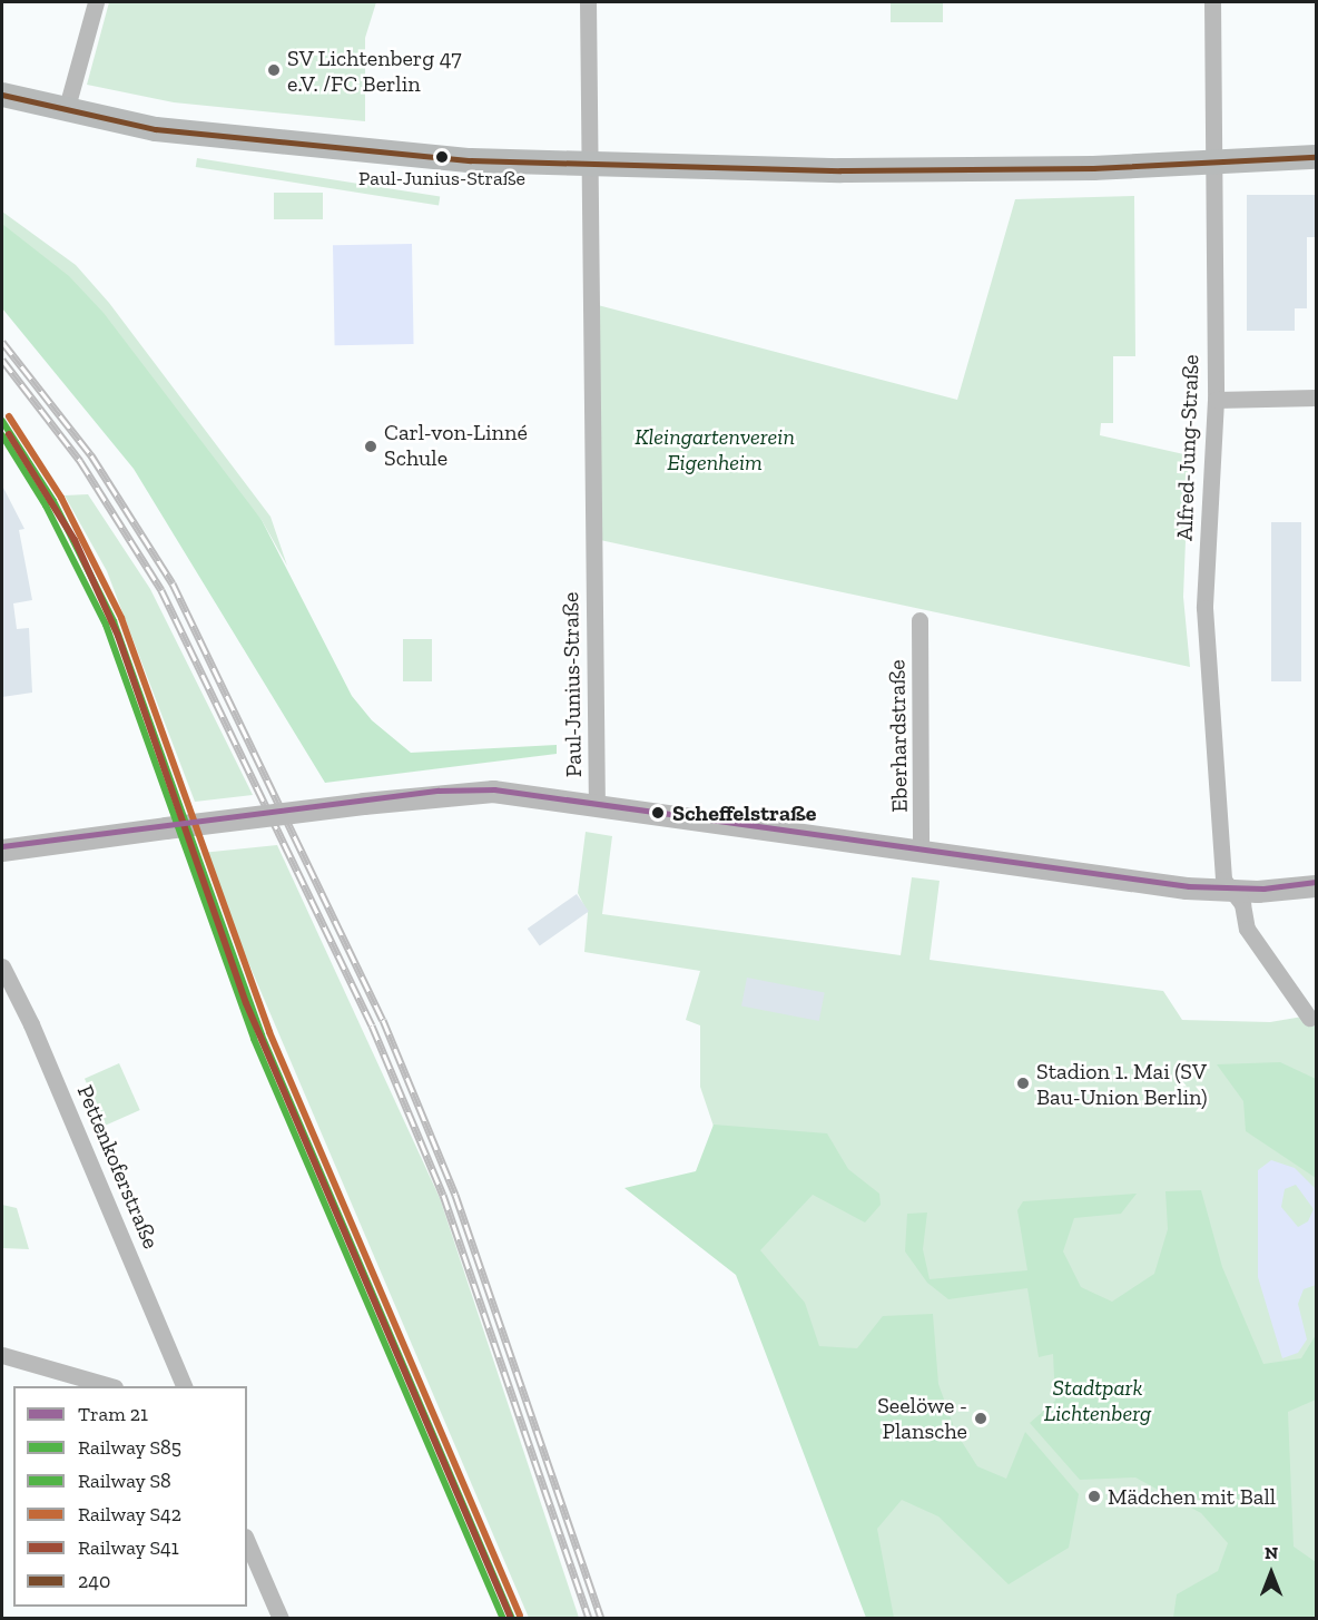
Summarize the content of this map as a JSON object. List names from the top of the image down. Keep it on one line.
{"streets":{"street":["Alfred-Jung-Straße","Paul-Junius-Straße","Eberhardstraße","Pettenkoferstraße"]},"parks":["Kleingartenverein Eigenheim","Stadtpark Lichtenberg"],"places":["SV Lichtenberg 47 e.V. /FC Berlin","Paul-Junius-Straße","Carl-von-Linné Schule","Scheffelstraße","Stadion 1. Mai (SV Bau-Union Berlin)","Seelöwe - Plansche","Mädchen mit Ball"],"lines":["transit line 240","rail line S42","rail line S85","rail line S41","rail line S8","tram line 21"],"legend":["Tram 21","Railway S85","Railway S8","Railway S42","Railway S41","240"],"north":"top"}
